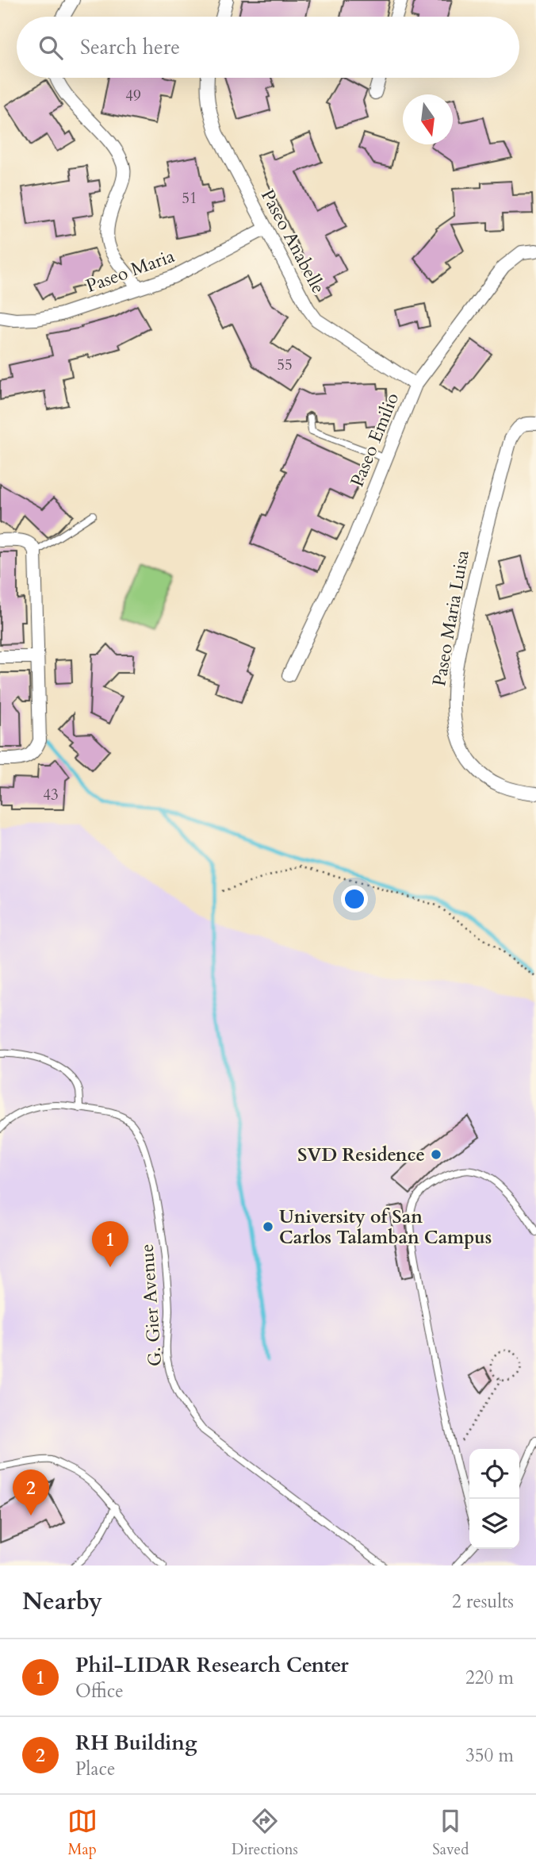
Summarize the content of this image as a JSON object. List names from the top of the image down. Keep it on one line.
{"streets":{"street":["Paseo Anabelle","Paseo Maria","Paseo Emilio","Paseo Maria Luisa"],"lane":["G. Gier Avenue"]},"crossings":[["Paseo Anabelle","Paseo Maria"],["Paseo Anabelle","Paseo Emilio"]],"places":["SVD Residence","University of San Carlos Talamban Campus"],"house_numbers":["49","51","55","43"],"north":"bottom","page":{"search":"Search here","pins":["1","2"],"heading":["Nearby","2 results"],"list":[{"mark":"1","name":"Phil-LIDAR Research Center","note":"Office","value":"220 m"},{"mark":"2","name":"RH Building","note":"Place","value":"350 m"}],"nav":["Map","Directions","Saved"]}}
